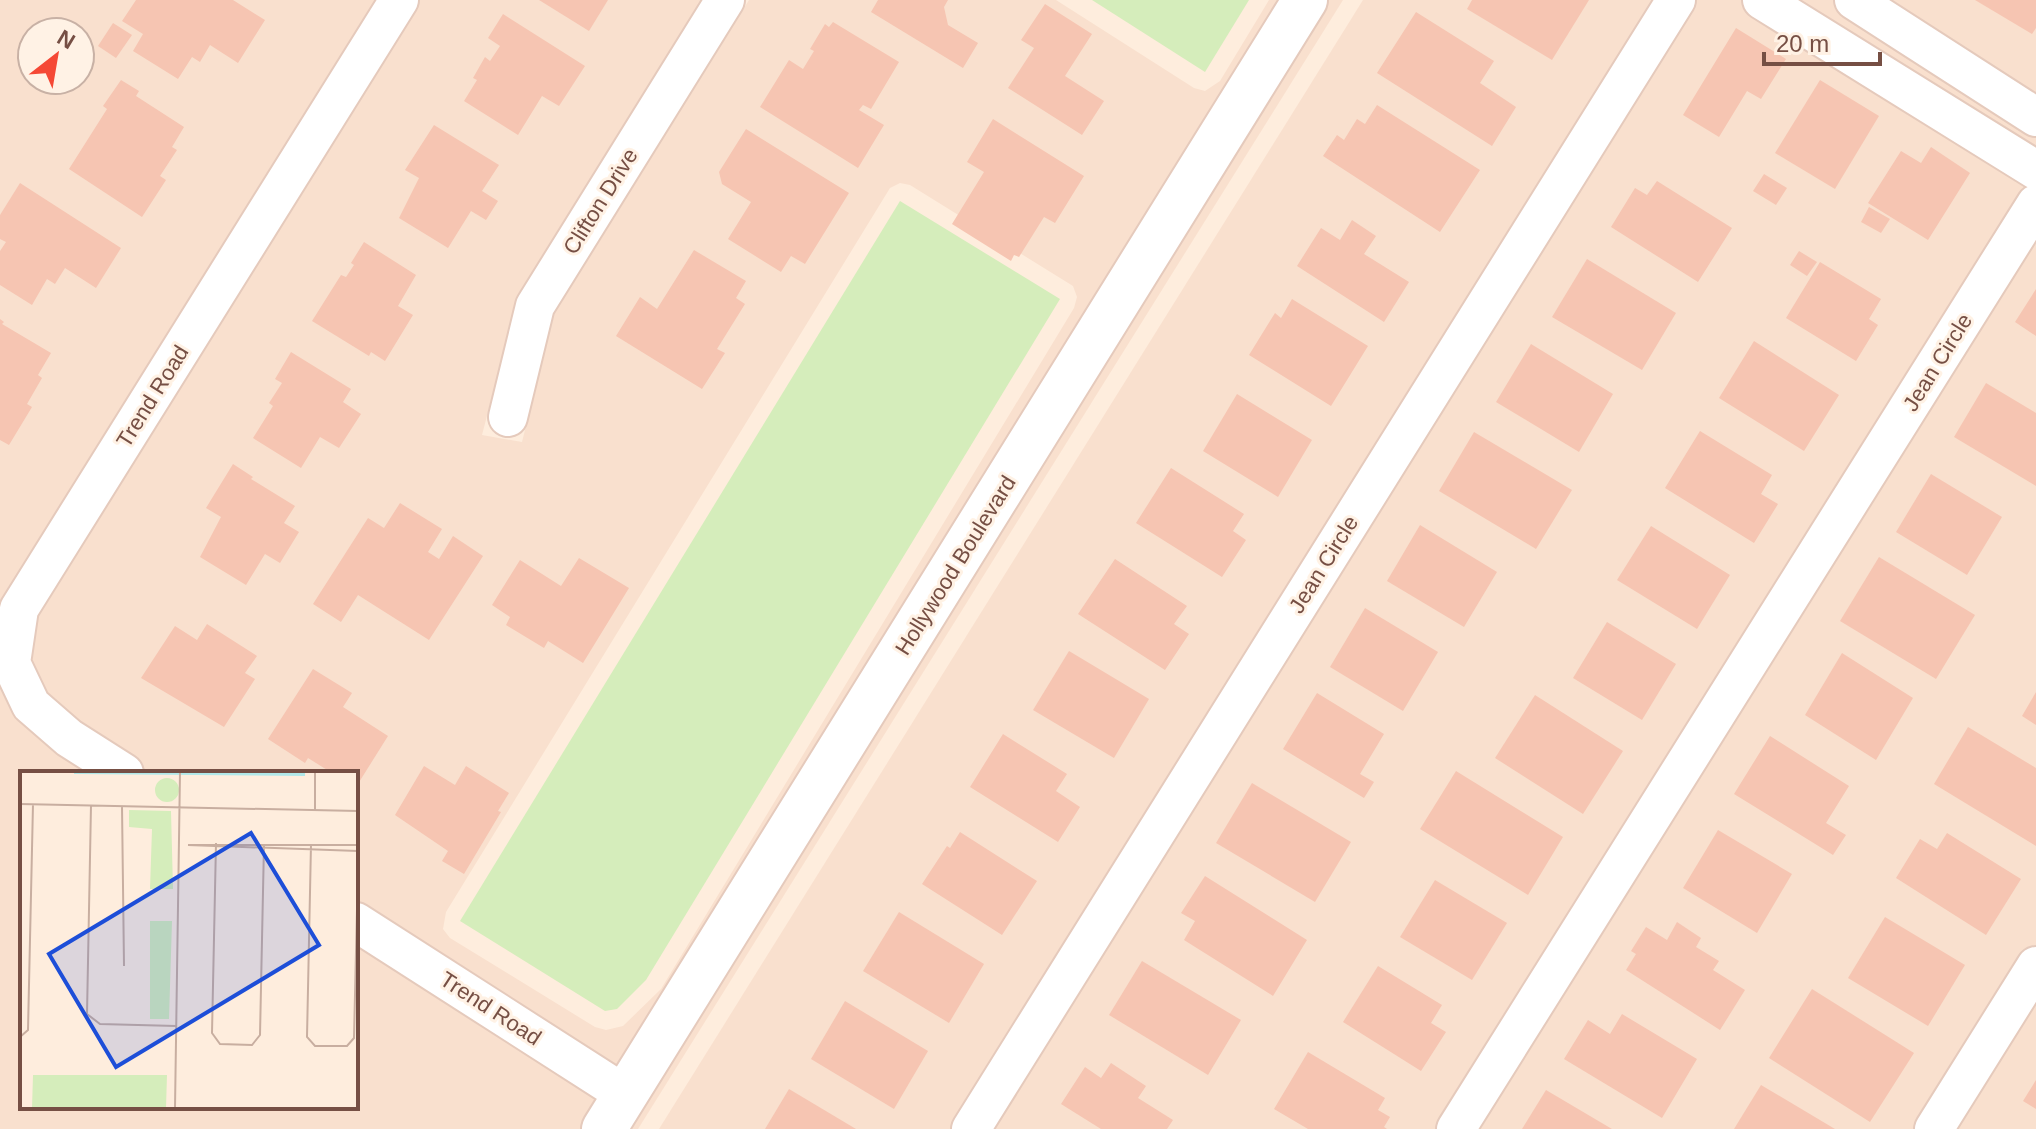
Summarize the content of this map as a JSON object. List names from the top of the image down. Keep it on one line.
{"streets":{"street":["Clifton Drive","Jean Circle","Trend Road","Hollywood Boulevard"]},"crossings":[["Trend Road","Hollywood Boulevard"]],"scale_bar":"20 m","north":"top right"}
